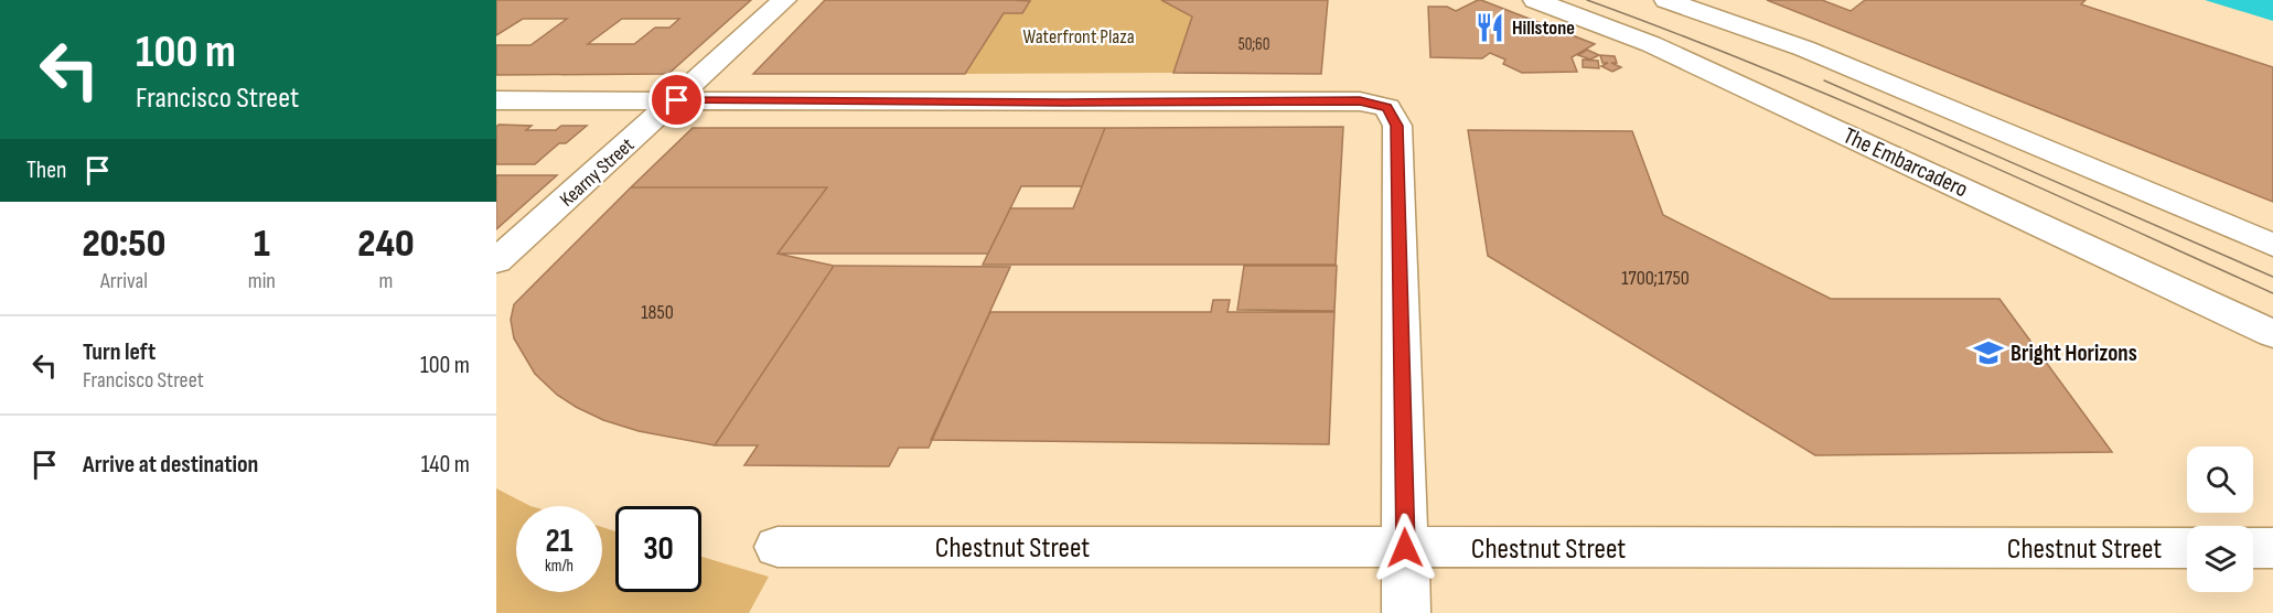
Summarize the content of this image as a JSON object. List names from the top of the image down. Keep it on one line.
{"streets":{"street":["The Embarcadero","Kearny Street","Chestnut Street"]},"parks":["Waterfront Plaza"],"places":{"restaurant":["Hillstone"],"school or university":["Bright Horizons"]},"house_numbers":["50;60","1700;1750","1850"],"page":{"turn":["100 m","Francisco Street"],"then":"Then","eta":["20:50","Arrival","1","min","240","m"],"list":[{"name":"Turn left","note":"Francisco Street","value":"100 m"},{"name":"Arrive at destination","value":"140 m"}],"speed":"21 km/h","limit":"30"}}
